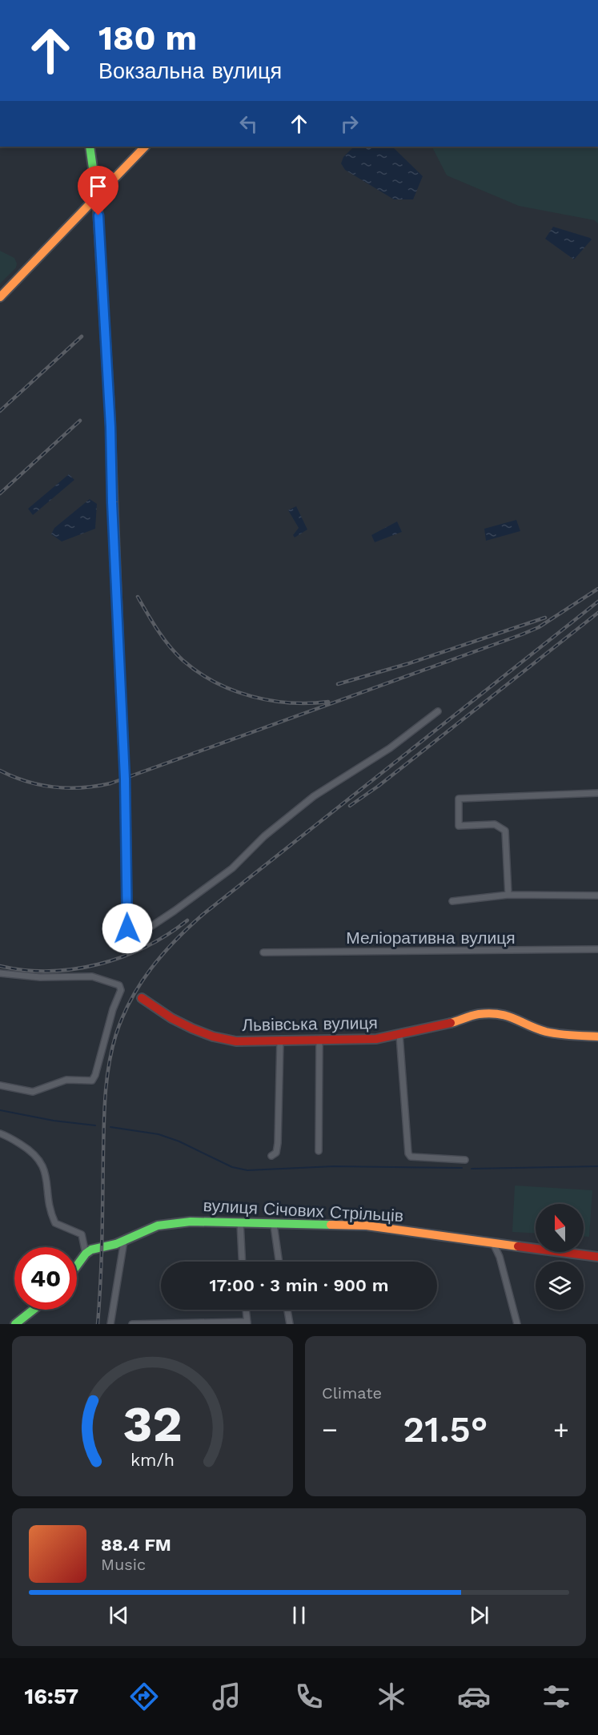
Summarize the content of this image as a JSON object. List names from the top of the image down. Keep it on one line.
{"streets":{"main road":["Львівська вулиця","вулиця Січових Стрільців"],"street":["Меліоративна вулиця"]},"north":"top","page":{"turn":["180 m","Вокзальна вулиця"],"limit":"40","trip":"17:00 · 3 min · 900 m","tile":"Climate","heat":["−","21.5°","+"],"song":["88.4 FM","Music"],"tabs":"16:57","gauge":["32","km/h"]}}
